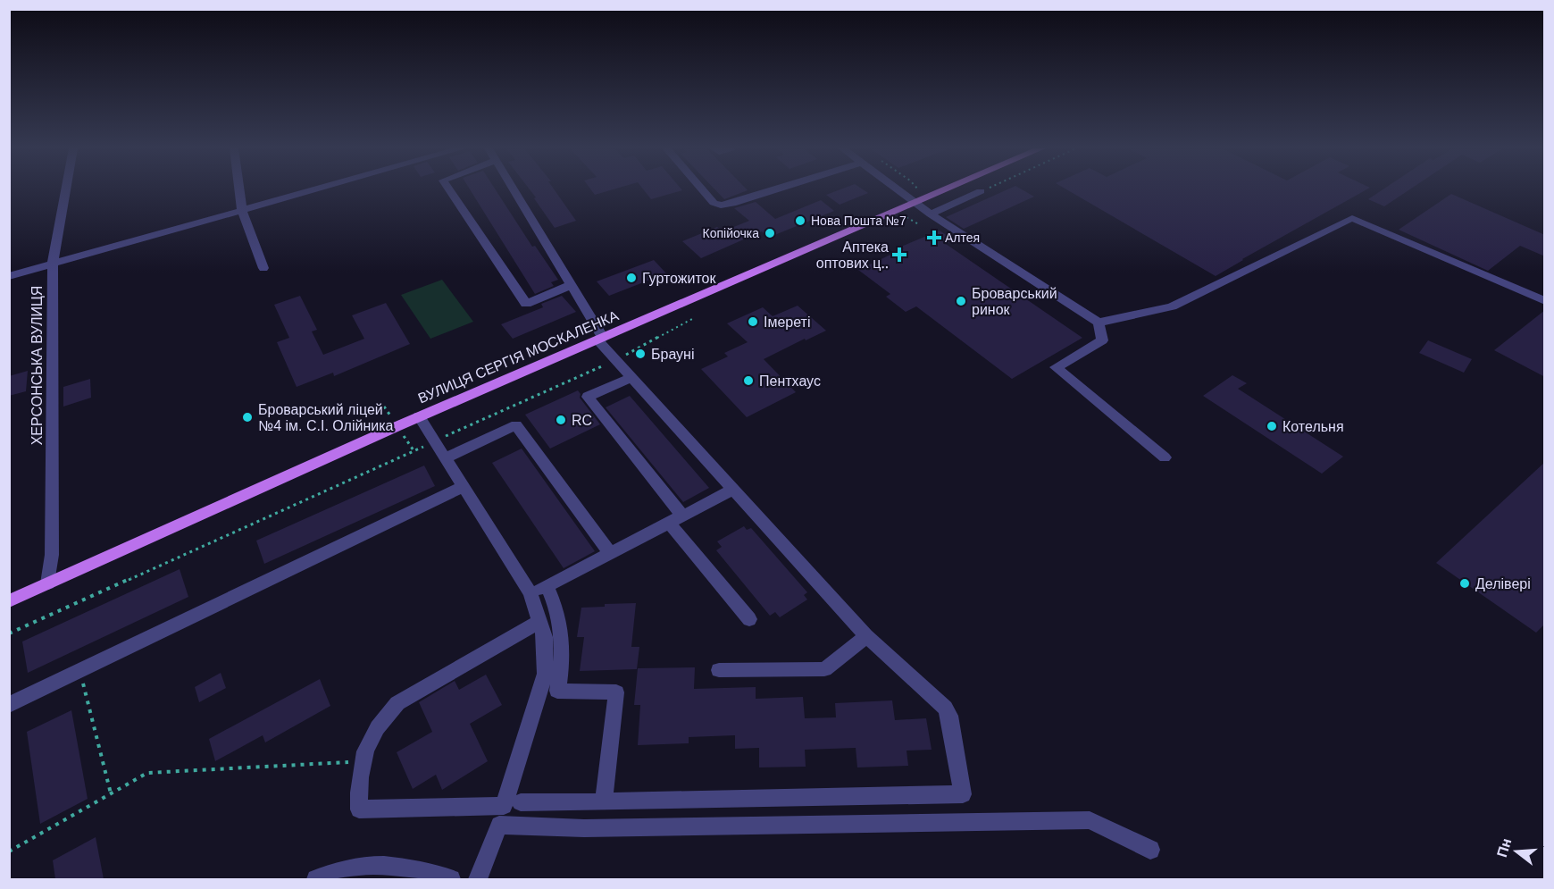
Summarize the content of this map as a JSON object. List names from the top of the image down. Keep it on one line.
{"streets":{"main road":["ВУЛИЦЯ СЕРГІЯ МОСКАЛЕНКА"],"street":["ХЕРСОНСЬКА ВУЛИЦЯ"]},"crossings":[["ВУЛИЦЯ СЕРГІЯ МОСКАЛЕНКА","ХЕРСОНСЬКА ВУЛИЦЯ"]],"places":{"other":["Нова Пошта №7","Копійочка","Гуртожиток","Броварський ринок","Імереті","Брауні","Пентхаус","Броварський ліцей №4 ім. С.І. Олійника","RC","Котельня","Делівері"],"health":["Алтея","Аптека оптових ц‥"]},"north":"left"}
